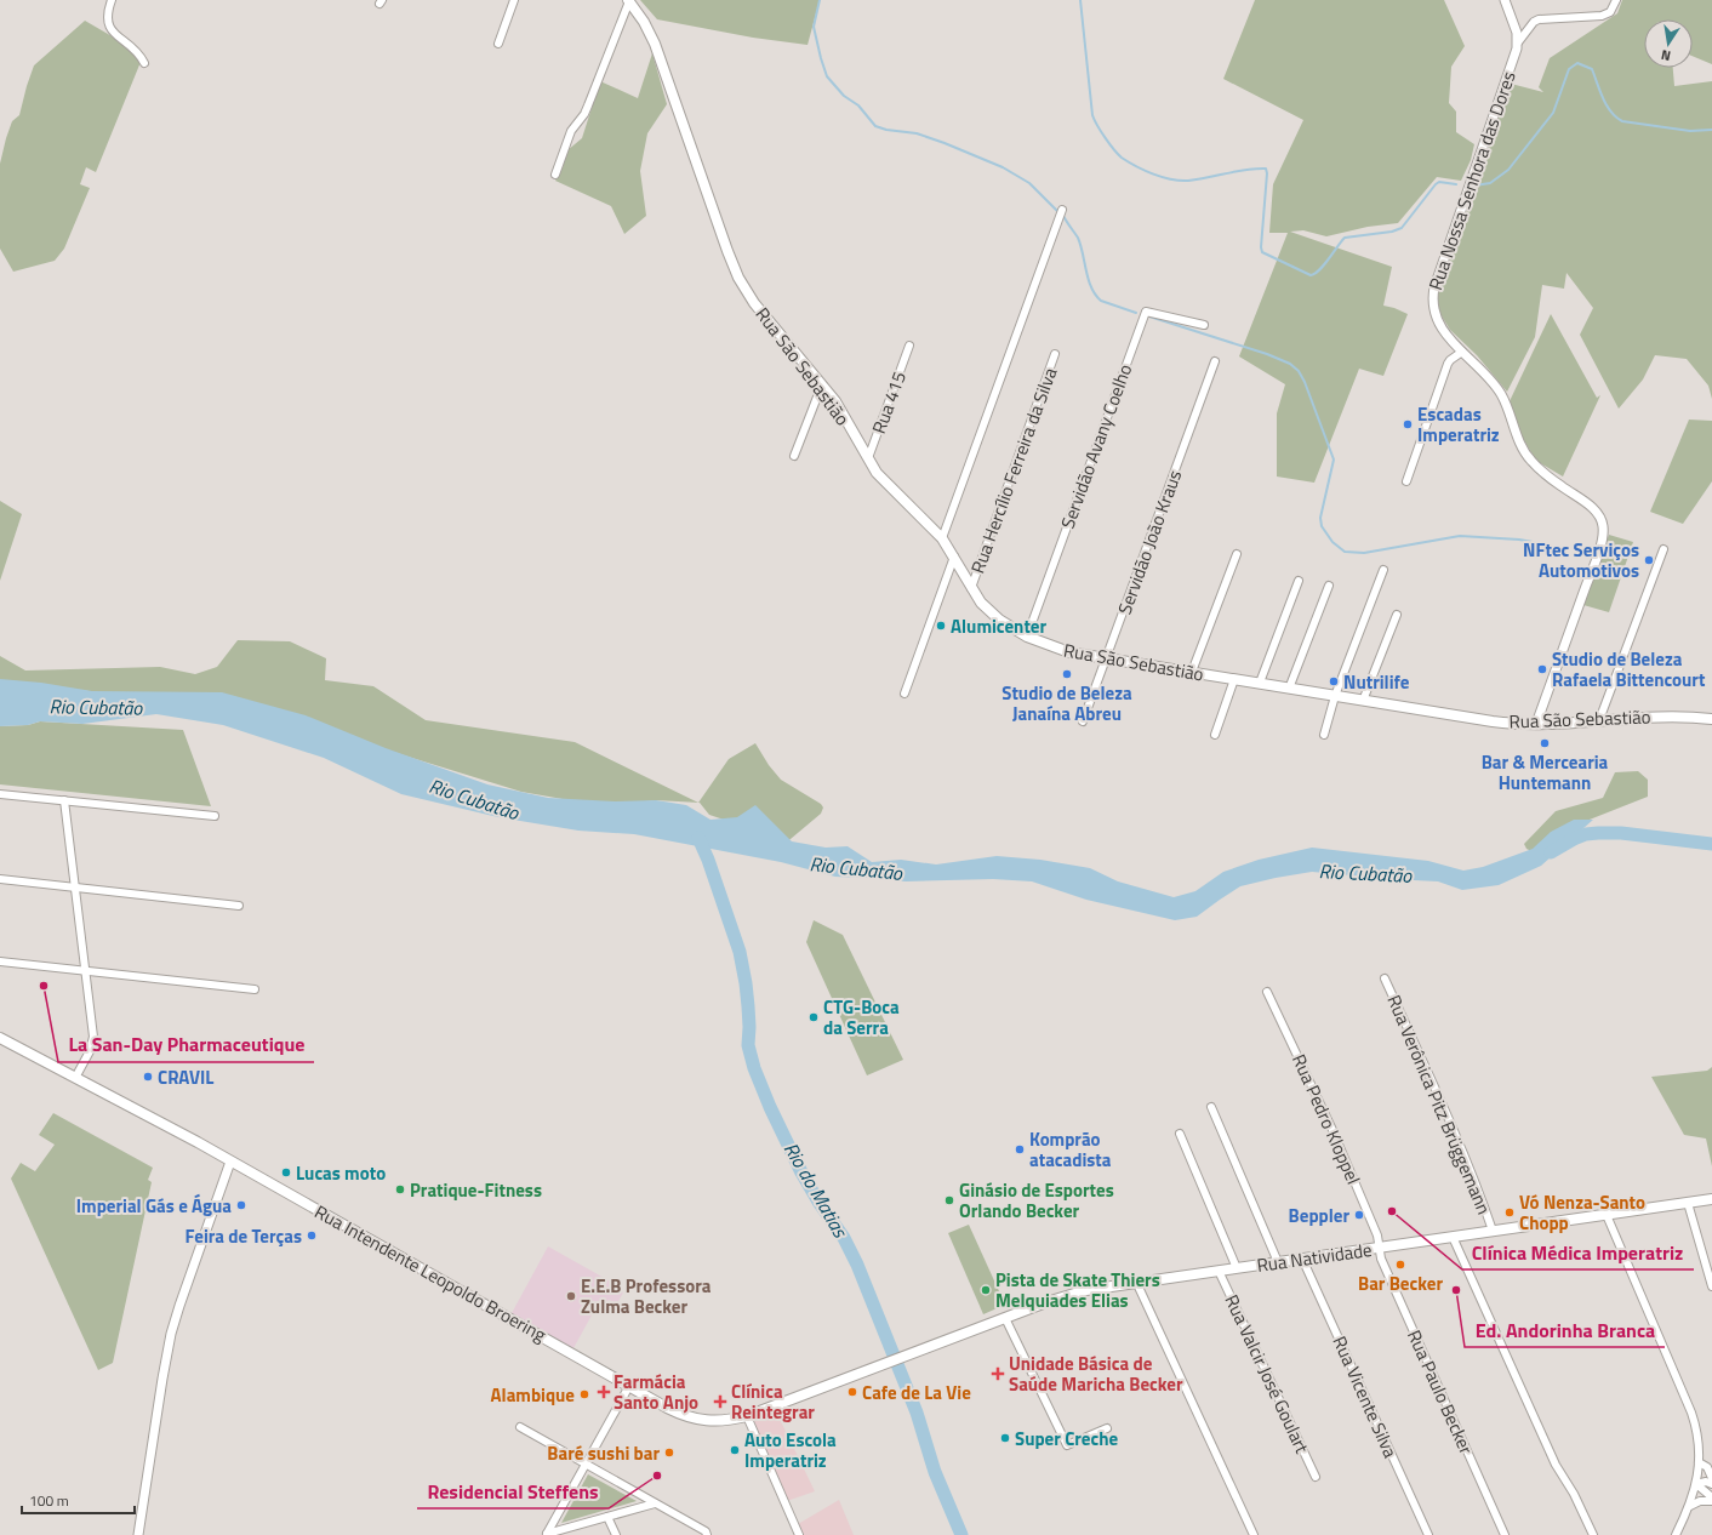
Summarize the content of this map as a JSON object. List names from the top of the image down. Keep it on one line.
{"streets":{"main road":["Rua São Sebastião","Rua Natividade","Rua Intendente Leopoldo Broering"],"street":["Rua Nossa Senhora das Dores","Rua 415","Servidão Avany Coelho","Rua Hercílio Ferreira da Silva","Servidão João Kraus","Rua Verônica Pitz Brüggemann","Rua Pedro Kloppel","Rua Valcir José Goulart","Rua Paulo Becker","Rua Vicente Silva"]},"crossings":[["Rua Nossa Senhora das Dores","Rua São Sebastião"],["Rua São Sebastião","Rua 415"],["Rua São Sebastião","Servidão Avany Coelho"],["Rua São Sebastião","Rua Hercílio Ferreira da Silva"],["Rua São Sebastião","Servidão João Kraus"],["Rua Verônica Pitz Brüggemann","Rua Natividade"],["Rua Pedro Kloppel","Rua Natividade"],["Rua Pedro Kloppel","Rua Paulo Becker"],["Rua Natividade","Rua Intendente Leopoldo Broering"],["Rua Natividade","Rua Valcir José Goulart"],["Rua Natividade","Rua Paulo Becker"],["Rua Natividade","Rua Vicente Silva"]],"water":["Rio Cubatão","Rio do Matias"],"places":{"other":["Escadas Imperatriz","NFtec Serviços Automotivos","Alumicenter","Studio de Beleza Rafaela Bittencourt","Studio de Beleza Janaína Abreu","Nutrilife","Bar & Mercearia Huntemann","La San-Day Pharmaceutique","CTG-Boca da Serra","CRAVIL","Komprão atacadista","Lucas moto","Pratique-Fitness","Ginásio de Esportes Orlando Becker","Imperial Gás e Água","Clínica Médica Imperatriz","Vó Nenza-Santo Chopp","Beppler","Feira de Terças","Bar Becker","Pista de Skate Thiers Melquiades Elias","Ed. Andorinha Branca","E.E.B Professora Zulma Becker","Cafe de La Vie","Alambique","Super Creche","Auto Escola Imperatriz","Baré sushi bar","Residencial Steffens"],"health":["Unidade Básica de Saúde Maricha Becker","Farmácia Santo Anjo","Clínica Reintegrar"]},"scale_bar":"100 m","north":"bottom"}
